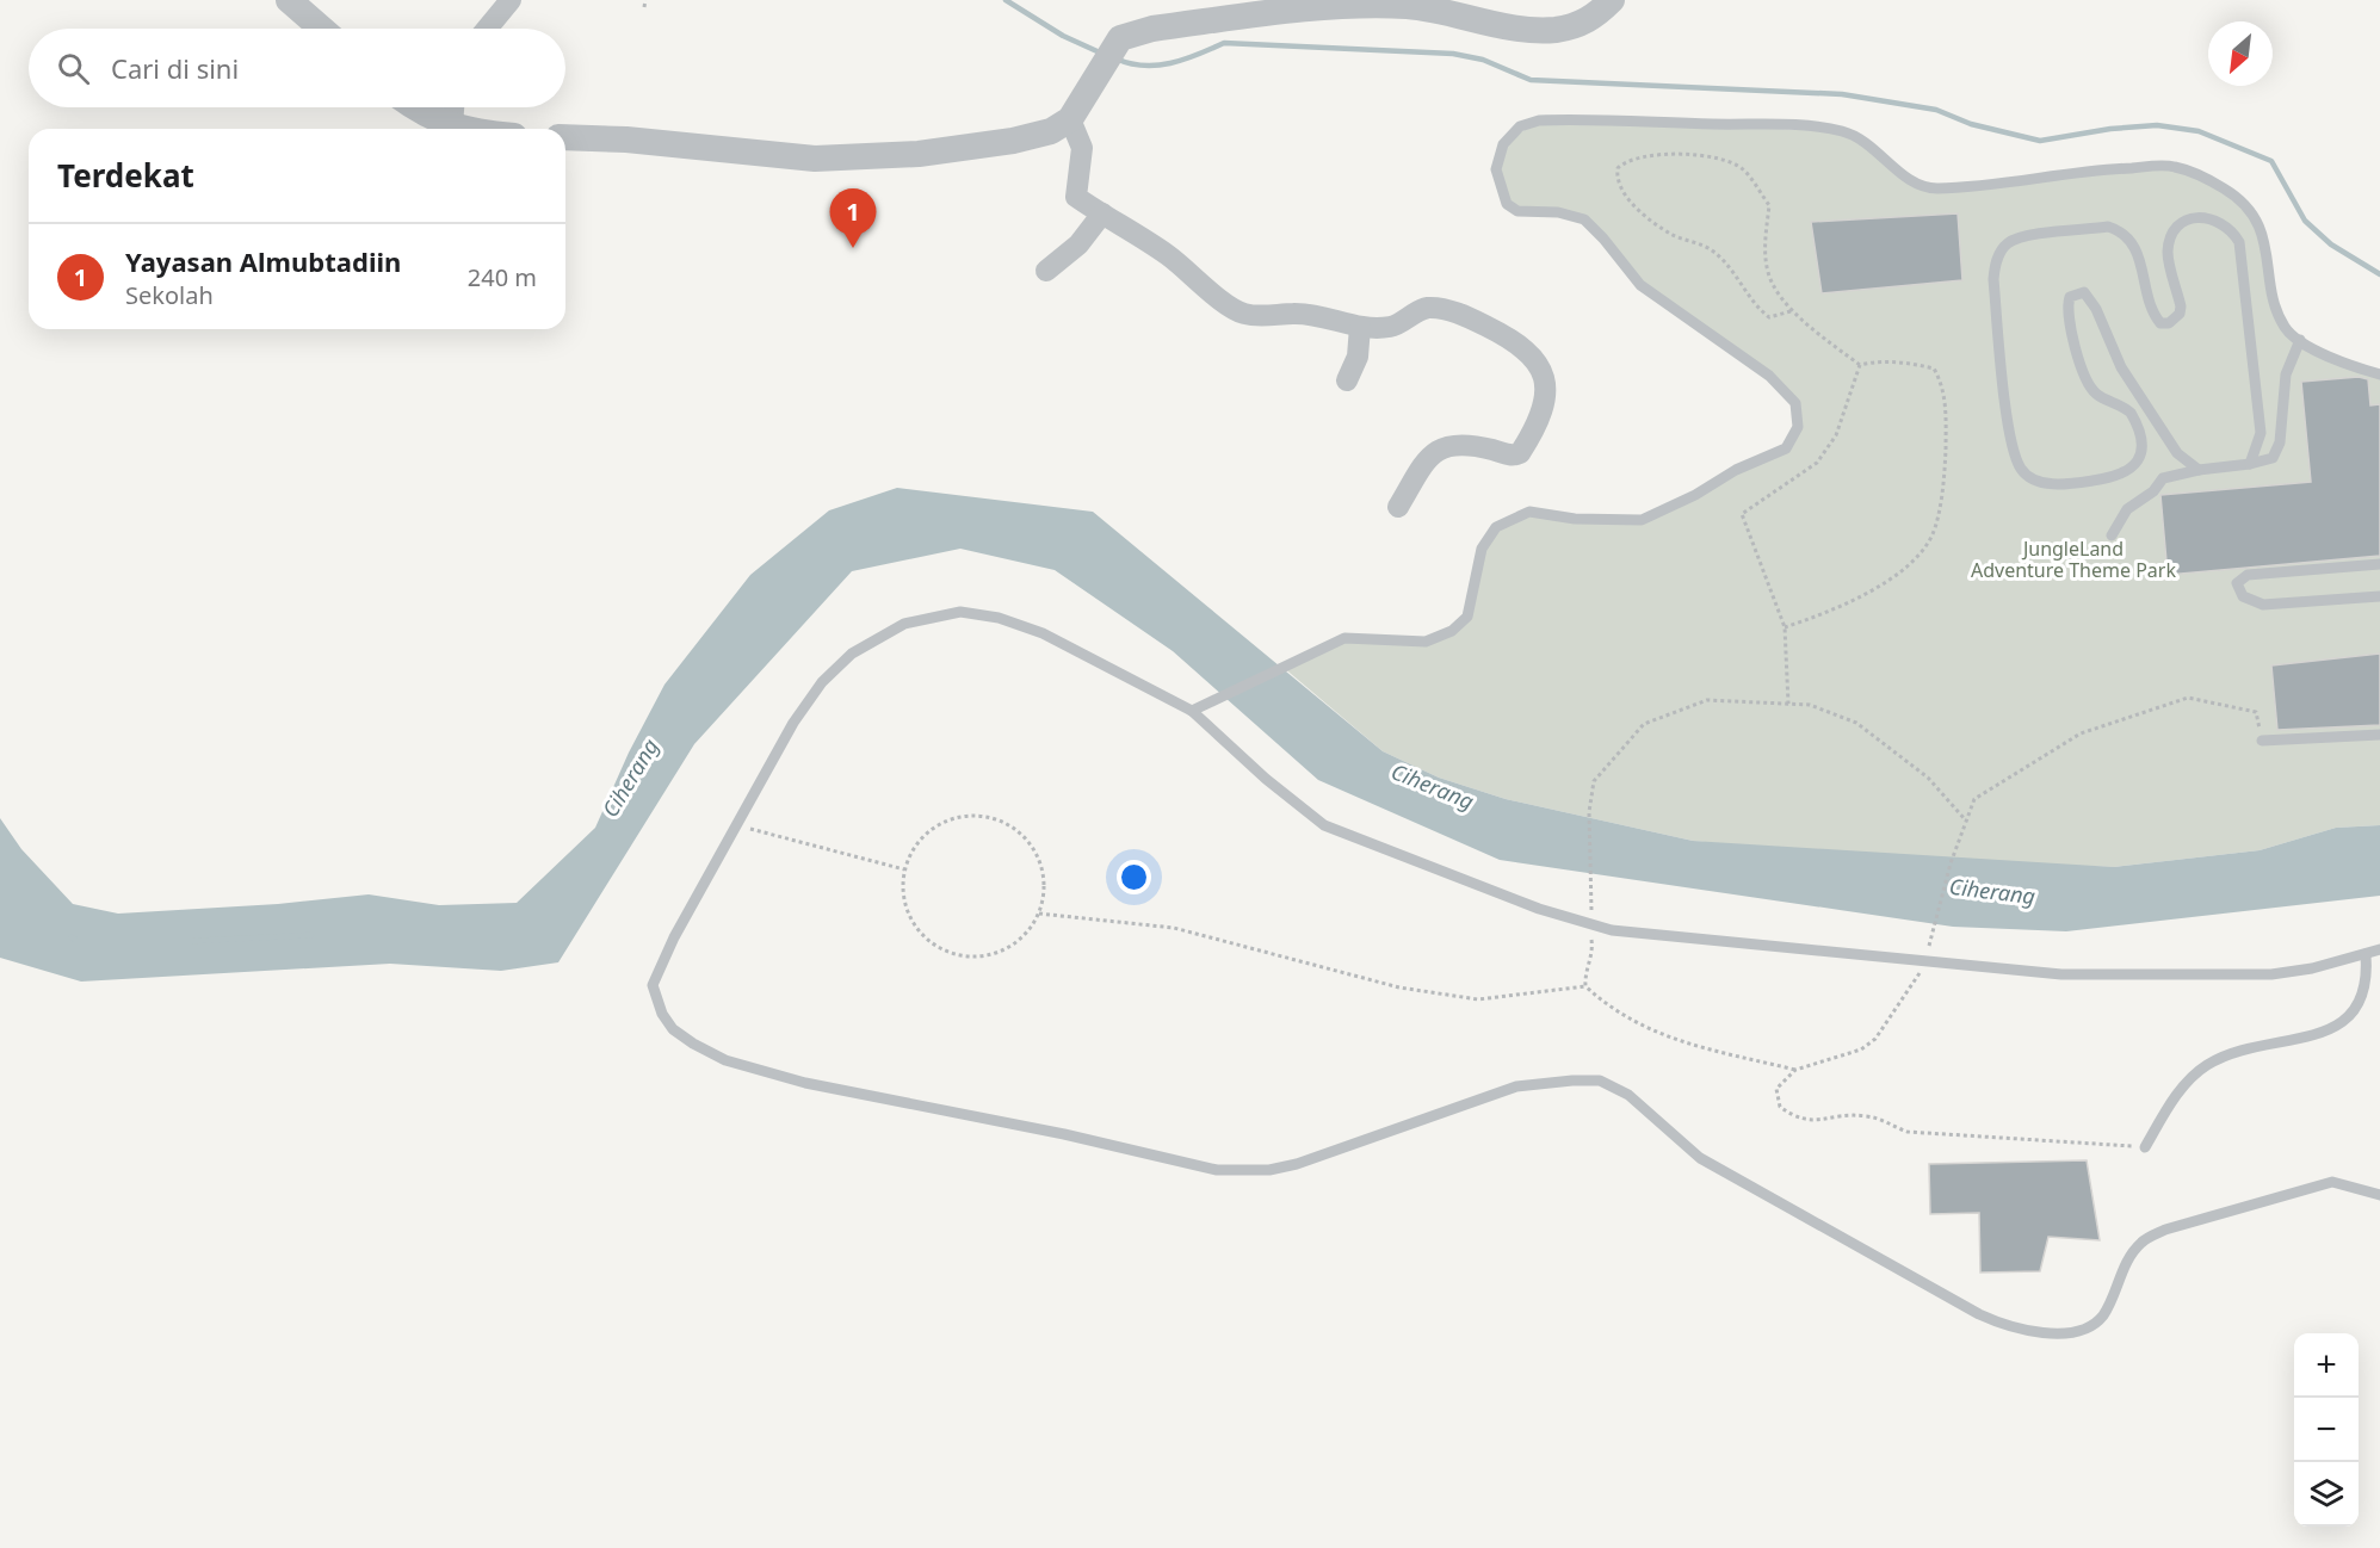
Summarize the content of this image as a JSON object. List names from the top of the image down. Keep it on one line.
{"water":["Ciherang"],"parks":["JungleLand Adventure Theme Park"],"north":"bottom left","page":{"search":"Cari di sini","heading":"Terdekat","pins":"1","list":[{"mark":"1","name":"Yayasan Almubtadiin","note":"Sekolah","value":"240 m"}],"map_buttons":["+","−"]}}
